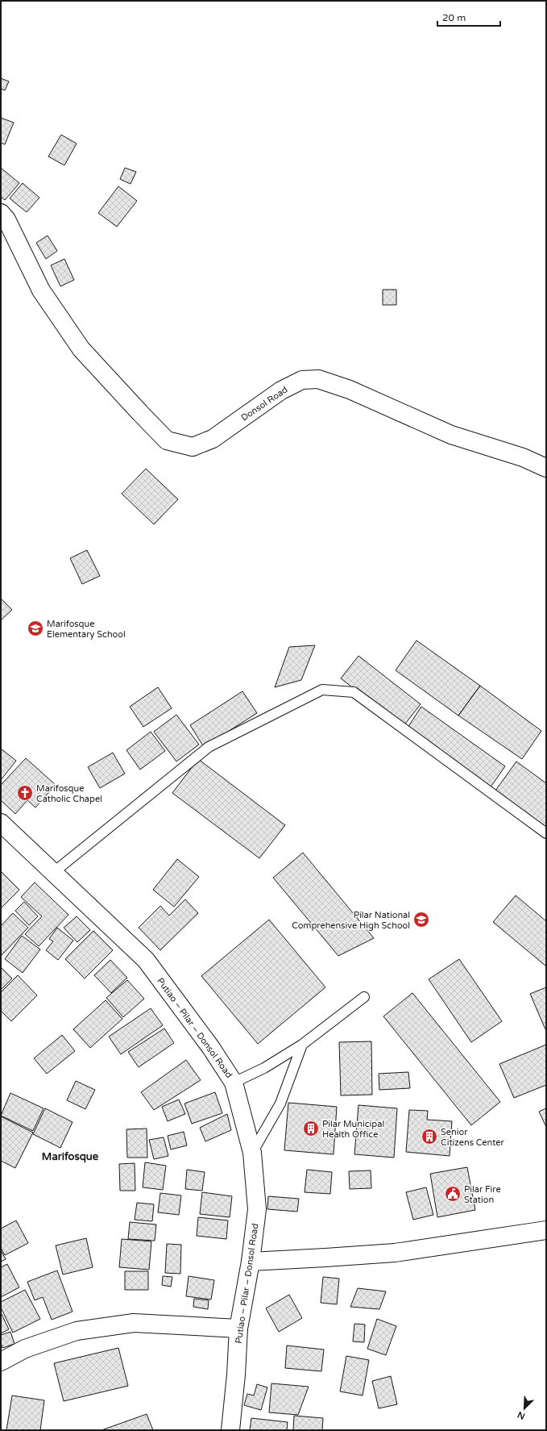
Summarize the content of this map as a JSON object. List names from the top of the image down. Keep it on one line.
{"streets":{"main road":["Donsol Road","Putiao – Pilar – Donsol Road"]},"districts":["Marifosque"],"places":{"school or university":["Marifosque Elementary School","Pilar National Comprehensive High School"],"church":["Marifosque Catholic Chapel"],"building":["Pilar Municipal Health Office","Senior Citizens Center"],"public building":["Pilar Fire Station"]},"scale_bar":"20 m","north":"bottom left"}
